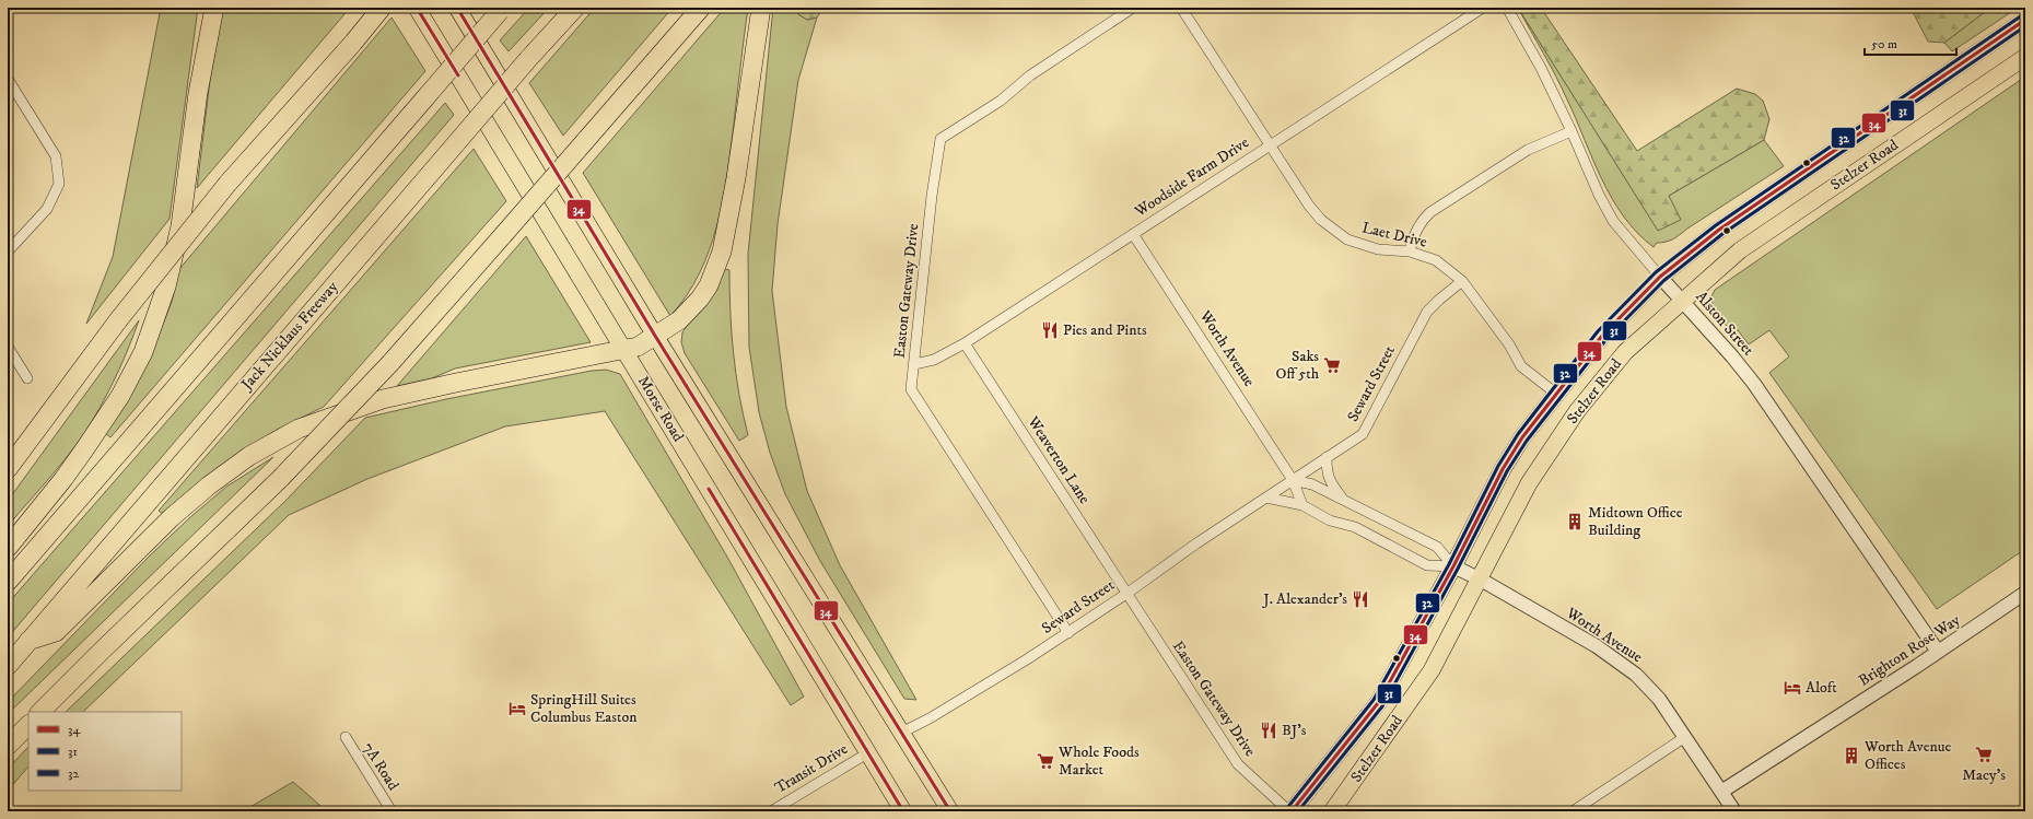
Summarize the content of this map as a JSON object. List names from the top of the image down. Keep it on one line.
{"streets":{"highway":["Jack Nicklaus Freeway"],"main road":["Stelzer Road","Morse Road"],"street":["Woodside Farm Drive","Laet Drive","Easton Gateway Drive","Alston Street","Worth Avenue","Seward Street","Weaverton Lane","Brighton Rose Way","7A Road","Transit Drive"]},"crossings":[["Stelzer Road","Laet Drive"],["Stelzer Road","Easton Gateway Drive"],["Stelzer Road","Alston Street"],["Stelzer Road","Worth Avenue"],["Woodside Farm Drive","Laet Drive"],["Woodside Farm Drive","Easton Gateway Drive"],["Woodside Farm Drive","Worth Avenue"],["Woodside Farm Drive","Weaverton Lane"],["Laet Drive","Seward Street"],["Easton Gateway Drive","Seward Street"],["Easton Gateway Drive","Weaverton Lane"],["Alston Street","Brighton Rose Way"],["Worth Avenue","Seward Street"],["Worth Avenue","Brighton Rose Way"],["Seward Street","Weaverton Lane"],["Morse Road","Transit Drive"]],"places":{"restaurant":["Pies and Pints","J. Alexander's","BJ's"],"supermarket":["Saks Off 5th","Macy's","Whole Foods Market"],"building":["Midtown Office Building","Worth Avenue Offices"],"hotel":["Aloft","SpringHill Suites Columbus Easton"]},"lines":["transit line 34","transit line 32","transit line 31"],"legend":["34","31","32"],"scale_bar":"50 m"}
